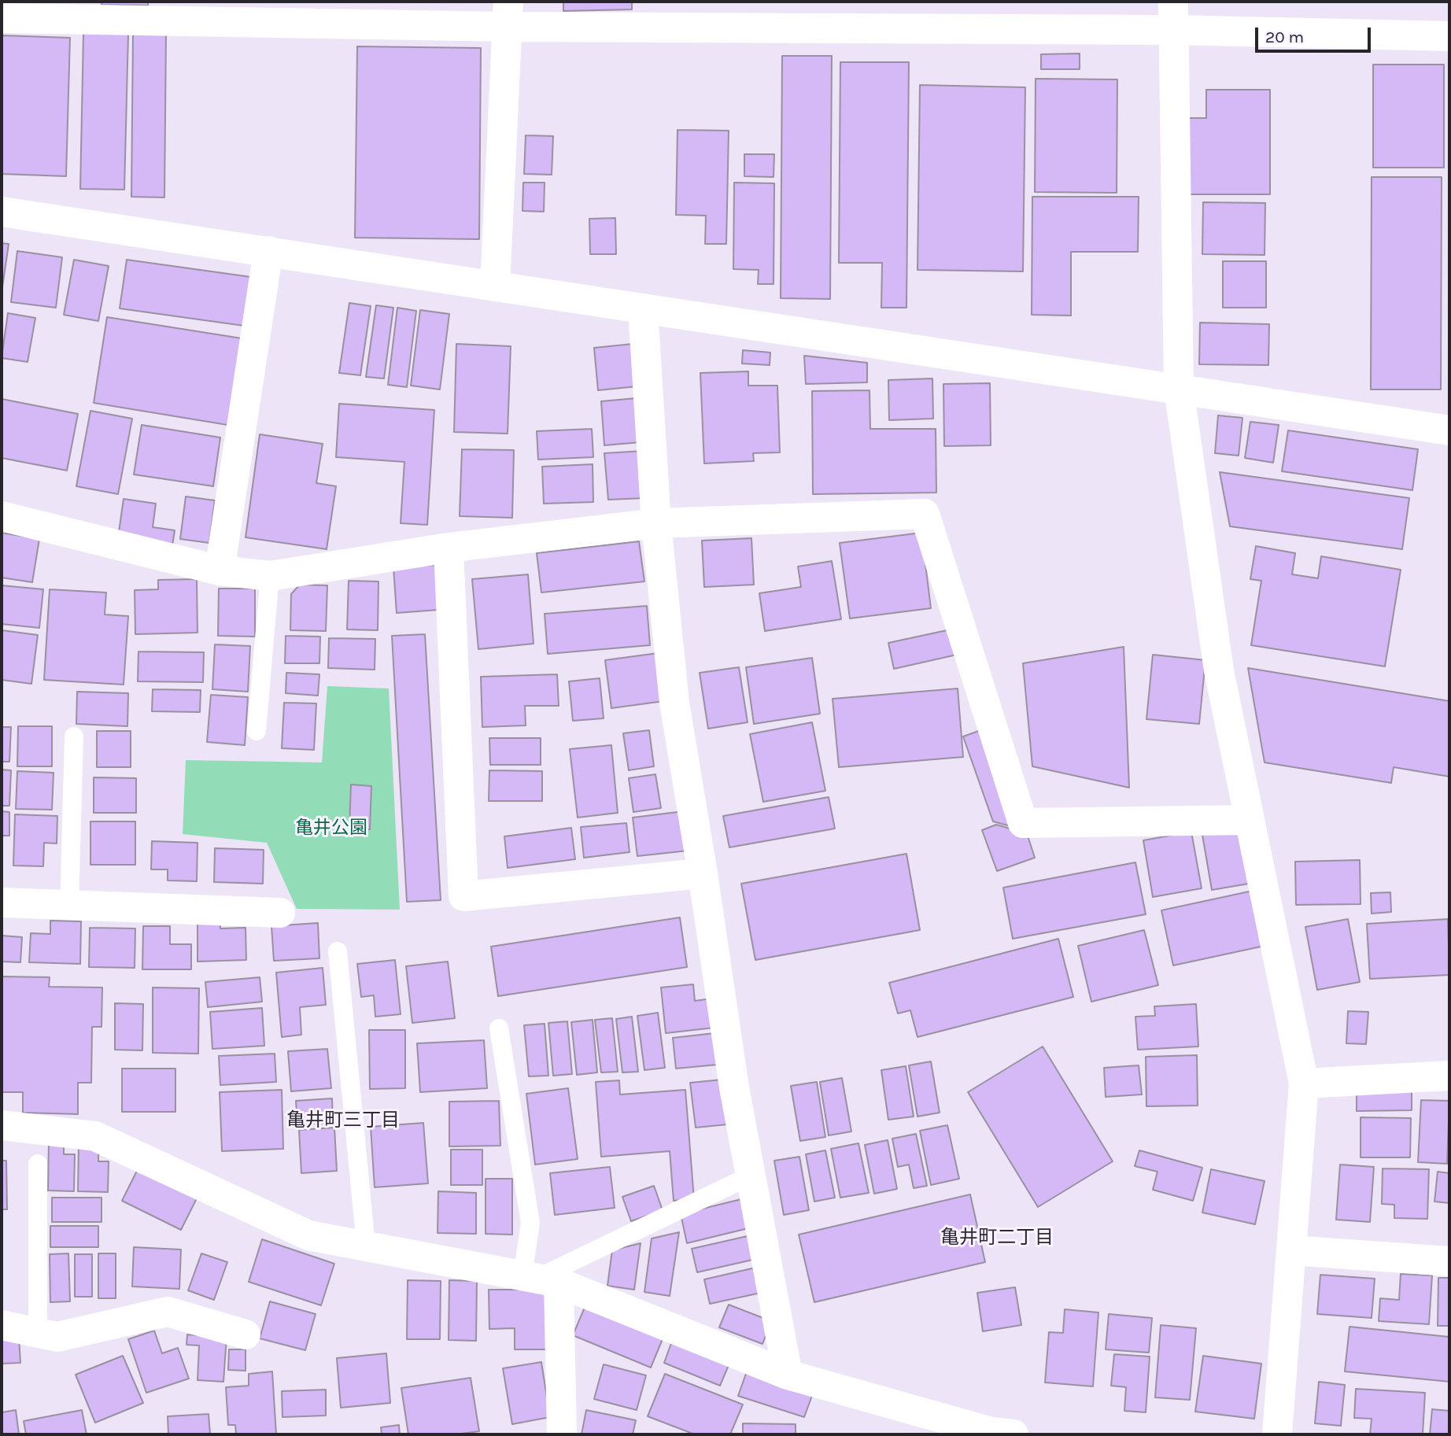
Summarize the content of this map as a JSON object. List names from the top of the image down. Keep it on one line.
{"districts":["亀井町三丁目","亀井町二丁目"],"parks":["亀井公園"],"scale_bar":"20 m"}
